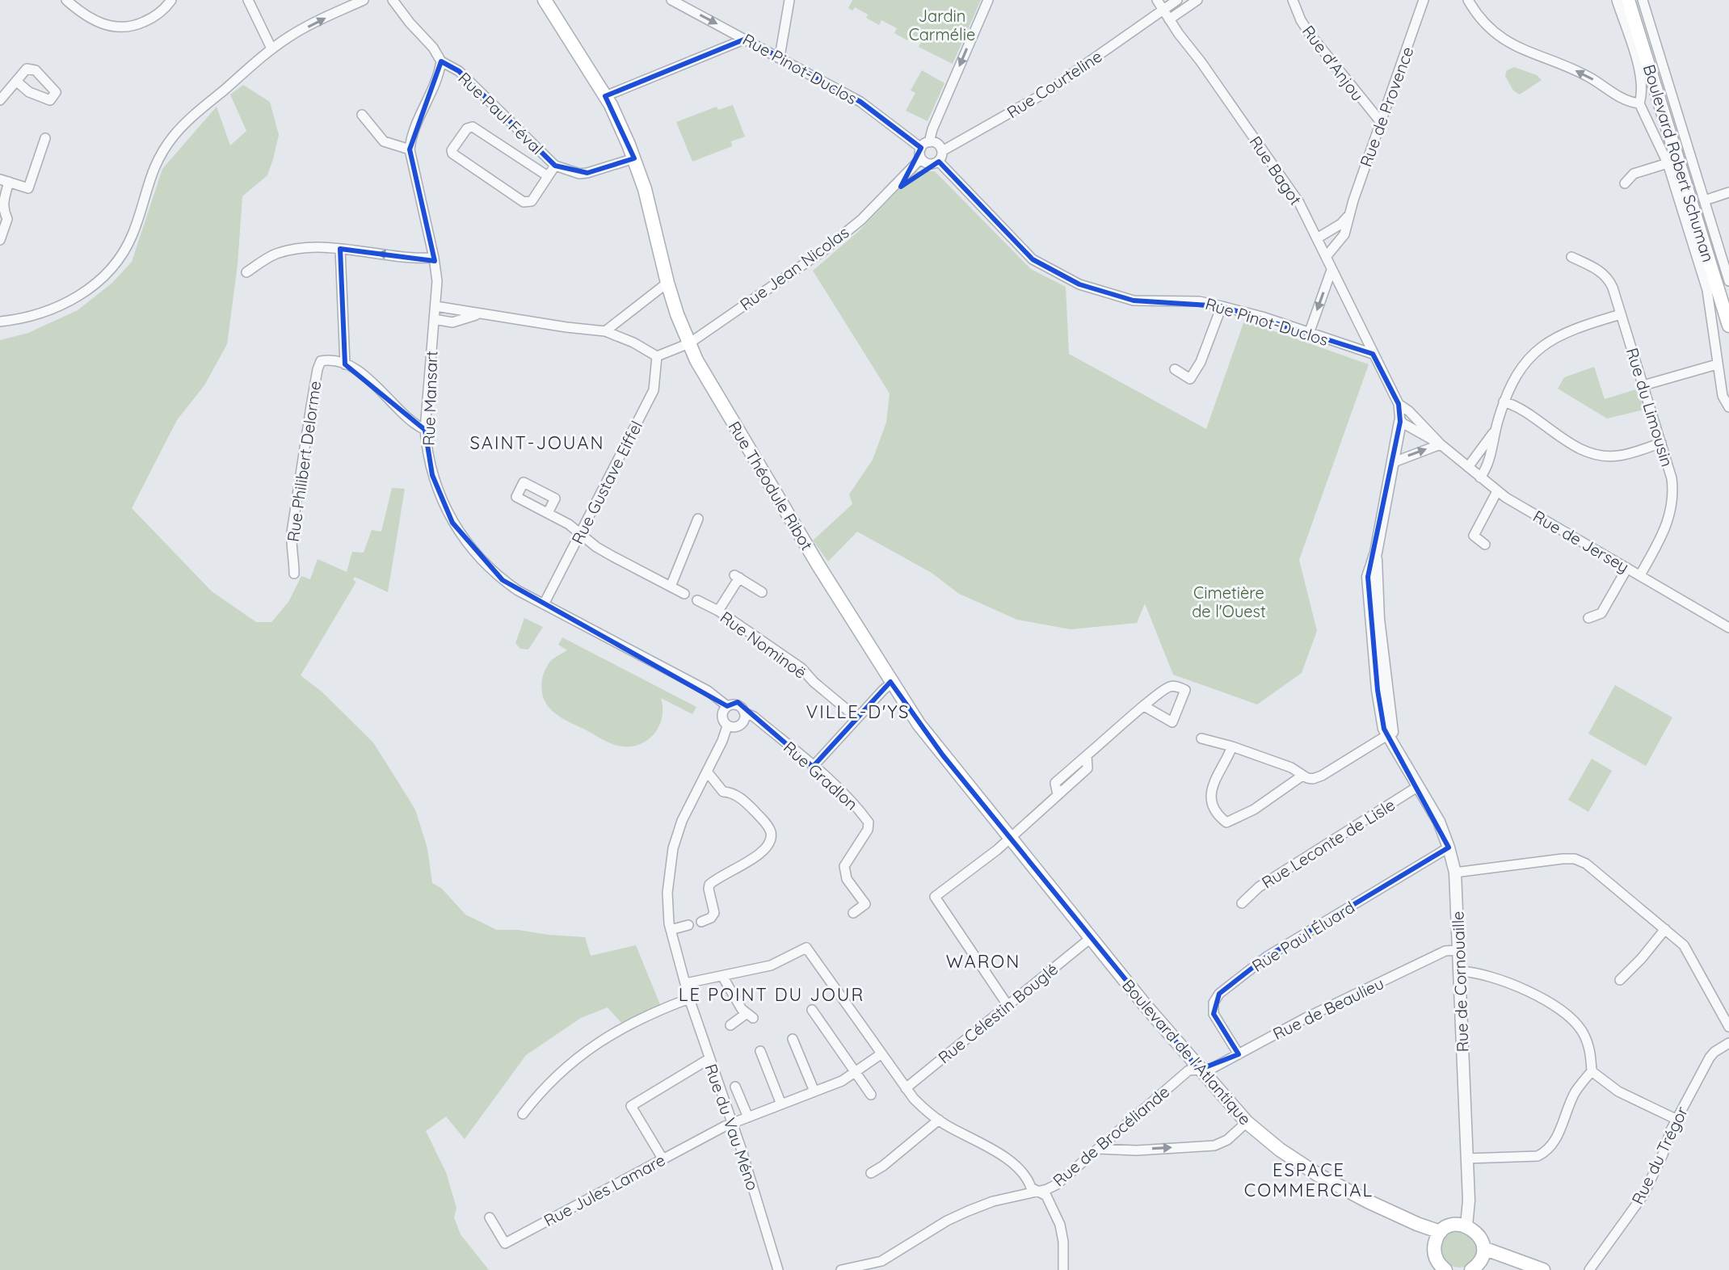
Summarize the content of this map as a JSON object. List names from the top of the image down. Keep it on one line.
{"streets":{"main road":["Boulevard Robert Schuman","Rue Théodule Ribot","Boulevard de l'Atlantique"],"street":["Rue d'Anjou","Rue Pinot-Duclos","Rue Courteline","Rue de Provence","Rue Paul Féval","Rue Bagot","Rue Jean Nicolas","Rue Mansart","Rue du Limousin","Rue Philibert Delorme","Rue Gustave Eiffel","Rue de Jersey","Rue Nominoë","Rue Gradlon","Rue Leconte de Lisle","Rue Paul Éluard","Rue de Cornouaille","Rue de Beaulieu","Rue Célestin Bouglé","Rue du Vau Méno","Rue de Brocéliande","Rue du Trégor","Rue Jules Lamare"]},"crossings":[["Rue d'Anjou","Rue de Provence"],["Rue Pinot-Duclos","Rue Courteline"],["Rue Pinot-Duclos","Rue Bagot"],["Rue Pinot-Duclos","Rue Jean Nicolas"],["Rue Pinot-Duclos","Rue de Jersey"],["Rue Courteline","Rue Bagot"],["Rue de Provence","Rue Bagot"],["Rue Paul Féval","Rue Mansart"],["Rue Paul Féval","Rue Théodule Ribot"],["Rue Bagot","Rue de Jersey"],["Rue Jean Nicolas","Rue Gustave Eiffel"],["Rue Jean Nicolas","Rue Théodule Ribot"],["Rue Mansart","Rue Gustave Eiffel"],["Rue Mansart","Rue Gradlon"],["Rue Mansart","Rue du Vau Méno"],["Rue du Limousin","Rue de Jersey"],["Rue Théodule Ribot","Boulevard de l'Atlantique"],["Rue de Jersey","Rue de Cornouaille"],["Rue Gradlon","Rue du Vau Méno"],["Rue Leconte de Lisle","Rue de Cornouaille"],["Rue Paul Éluard","Rue de Cornouaille"],["Rue Paul Éluard","Rue de Beaulieu"],["Rue de Cornouaille","Rue de Beaulieu"],["Rue de Beaulieu","Boulevard de l'Atlantique"],["Rue de Beaulieu","Rue de Brocéliande"],["Rue Célestin Bouglé","Boulevard de l'Atlantique"],["Boulevard de l'Atlantique","Rue de Brocéliande"],["Rue du Vau Méno","Rue Jules Lamare"]],"districts":["SAINT-JOUAN","VILLE-D'YS","WARON","LE POINT DU JOUR","ESPACE COMMERCIAL"],"parks":["Jardin Carmélie","Cimetière de l'Ouest"]}
